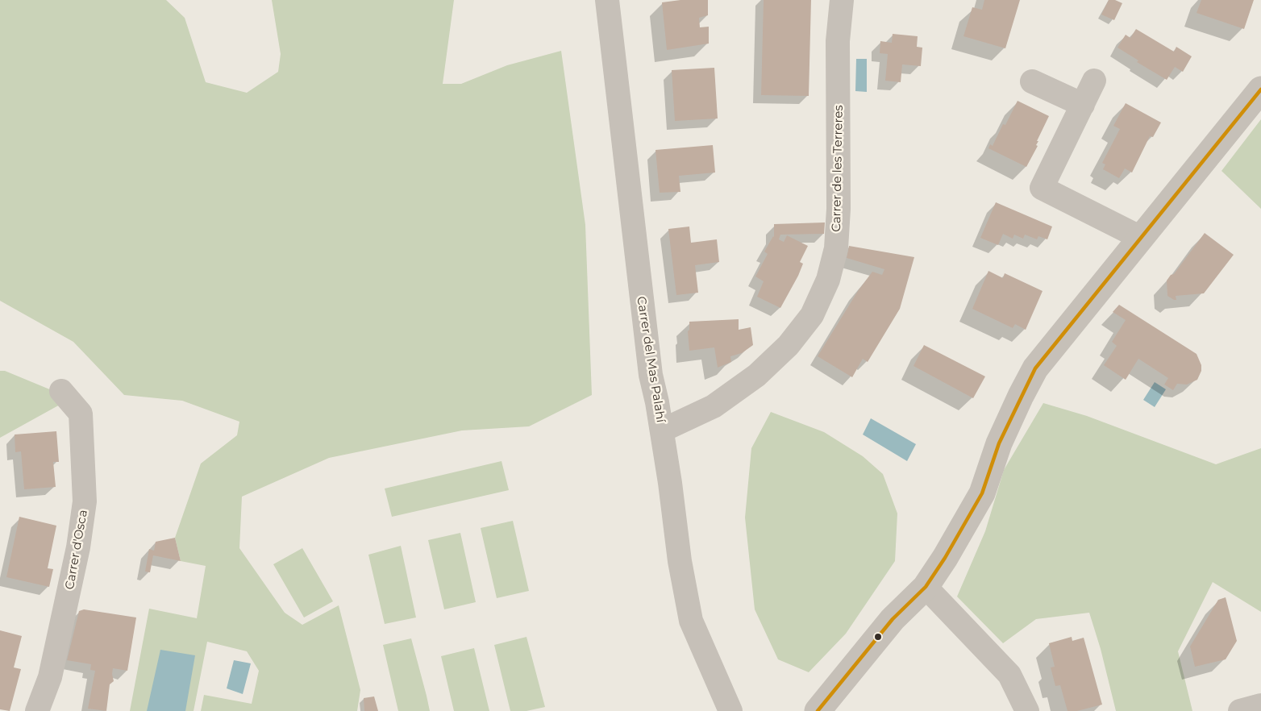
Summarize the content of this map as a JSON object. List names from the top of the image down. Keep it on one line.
{"streets":{"street":["Carrer de les Terreres","Carrer del Mas Palahí","Carrer d'Osca"]},"crossings":[["Carrer de les Terreres","Carrer del Mas Palahí"]]}
